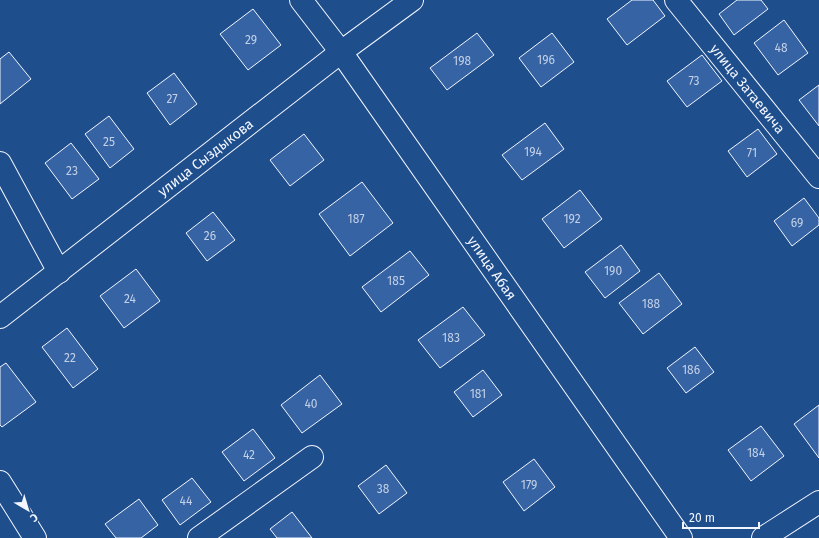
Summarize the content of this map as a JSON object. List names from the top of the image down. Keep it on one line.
{"streets":{"street":["улица Затаевича","улица Сыздыкова","улица Абая"]},"crossings":[["улица Сыздыкова","улица Абая"]],"house_numbers":["29","48","196","198","73","27","25","194","71","23","187","192","69","26","190","185","24","188","183","22","186","181","40","184","42","179","38","44"],"scale_bar":"20 m","north":"bottom right"}
